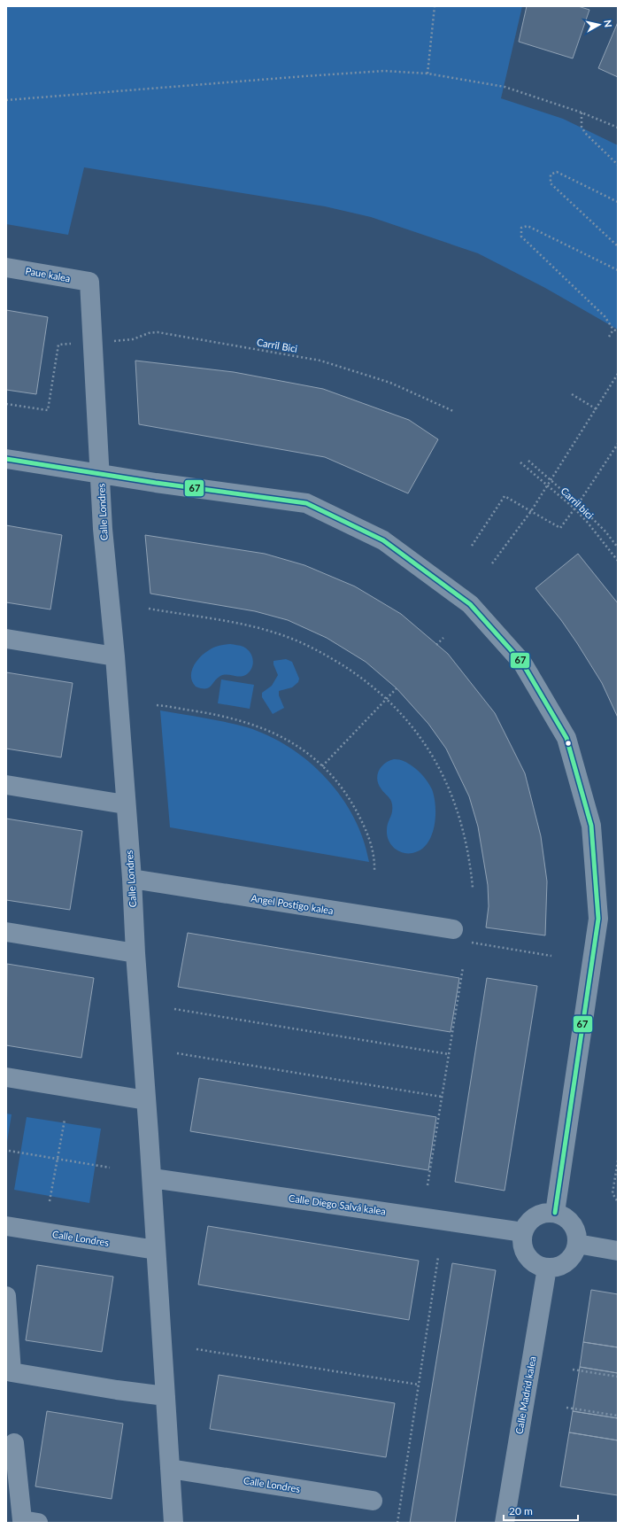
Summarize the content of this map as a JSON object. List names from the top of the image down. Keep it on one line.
{"streets":{"street":["Paue kalea","Calle Londres","Angel Postigo kalea","Calle Diego Salvá kalea","Calle Madrid kalea"],"path":["Carril Bici","Carril bici"]},"crossings":[["Paue kalea","Calle Londres"],["Carril Bici","Calle Londres"],["Calle Londres","Angel Postigo kalea"],["Calle Londres","Calle Diego Salvá kalea"],["Calle Diego Salvá kalea","Calle Madrid kalea"]],"lines":["transit line 67"],"scale_bar":"20 m","north":"right"}
